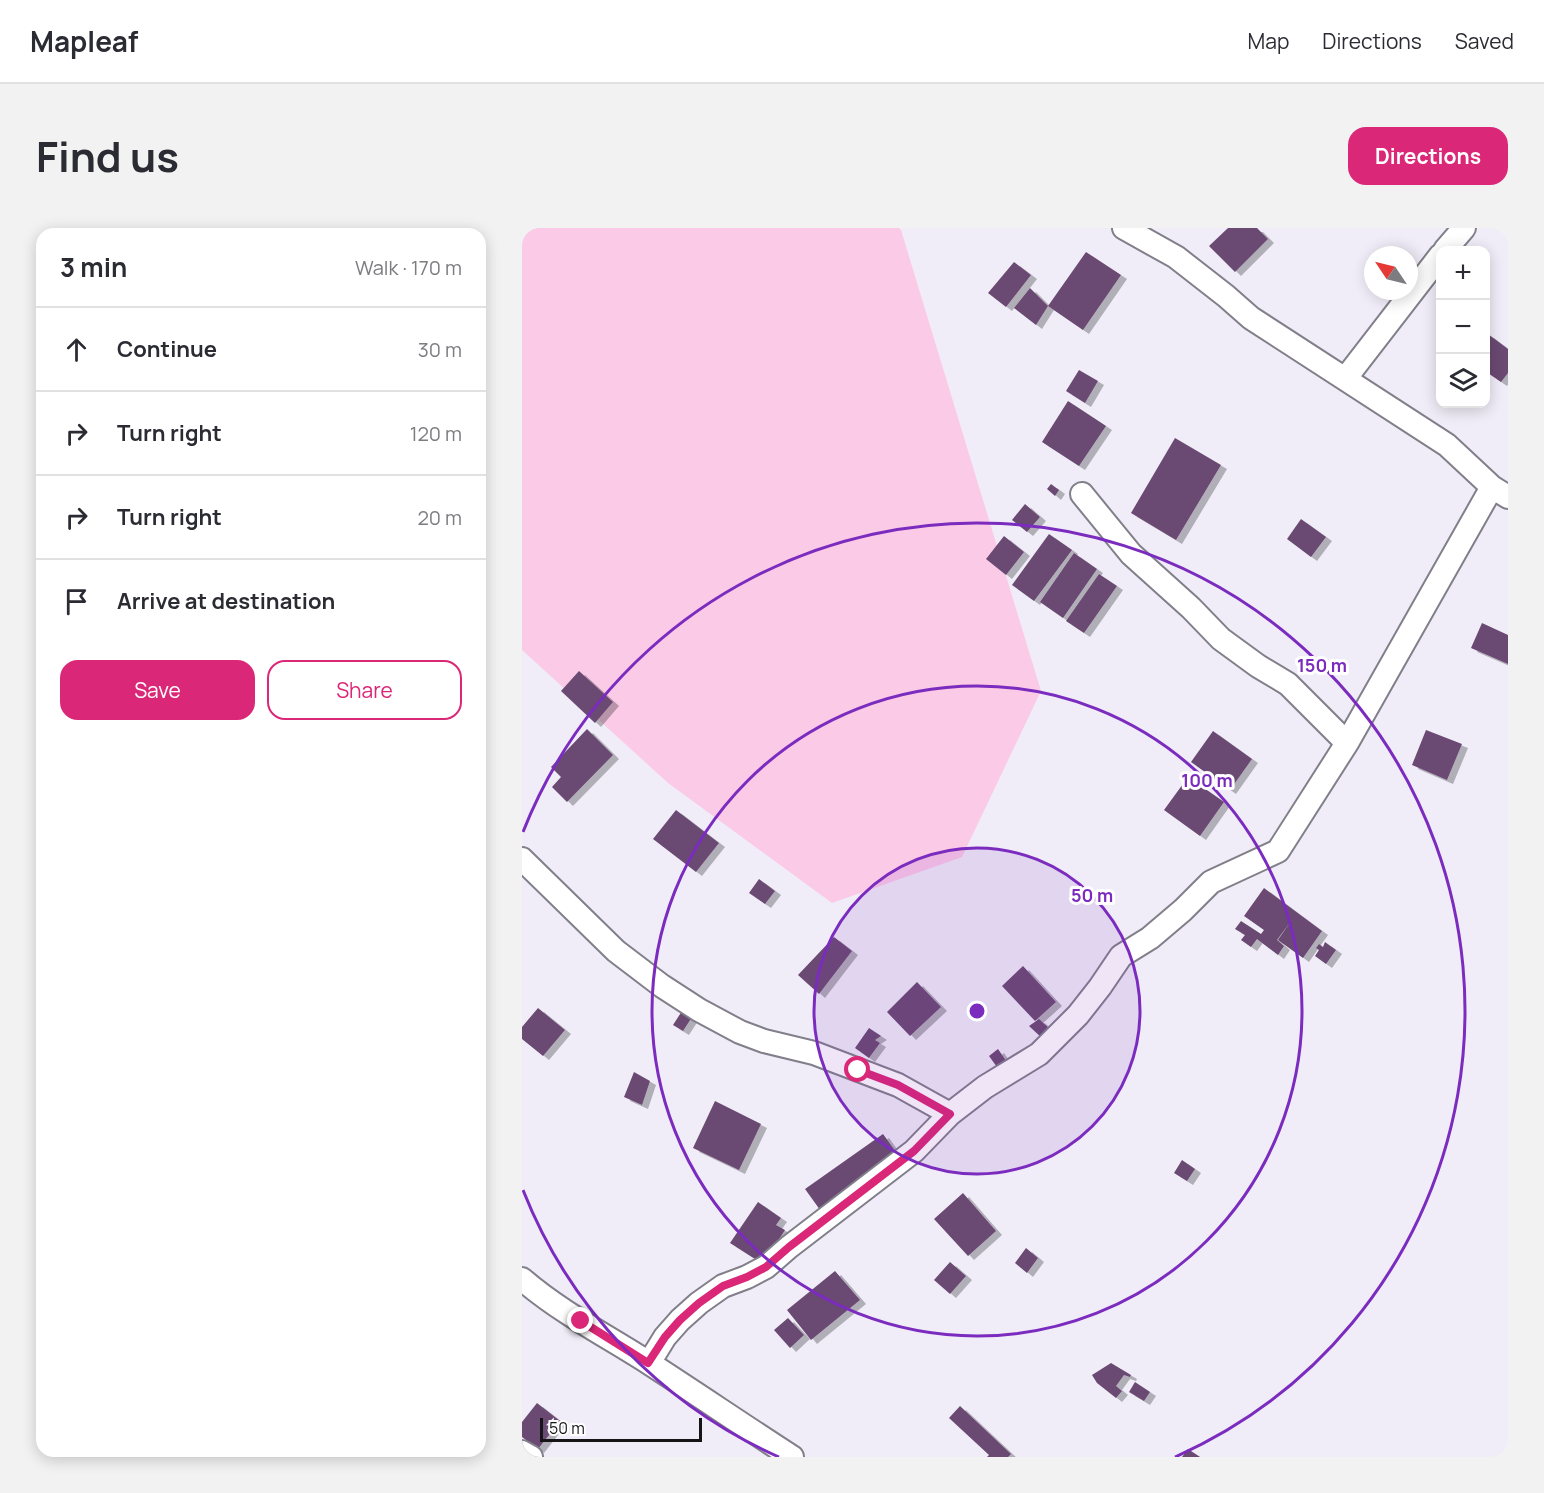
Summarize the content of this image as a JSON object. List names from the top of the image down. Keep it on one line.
{"scale_bar":"50 m","north":"top left","page":{"header":"Mapleaf","nav":["Map","Directions","Saved"],"title":"Find us","buttons":["Directions",["Save","Share"]],"heading":["3 min","Walk · 170 m"],"map_buttons":["+","−"],"list":[["Continue","30 m"],["Turn right","120 m"],["Turn right","20 m"],"Arrive at destination"],"scale":"50 m"},"rings":["150 m","100 m","50 m"]}
